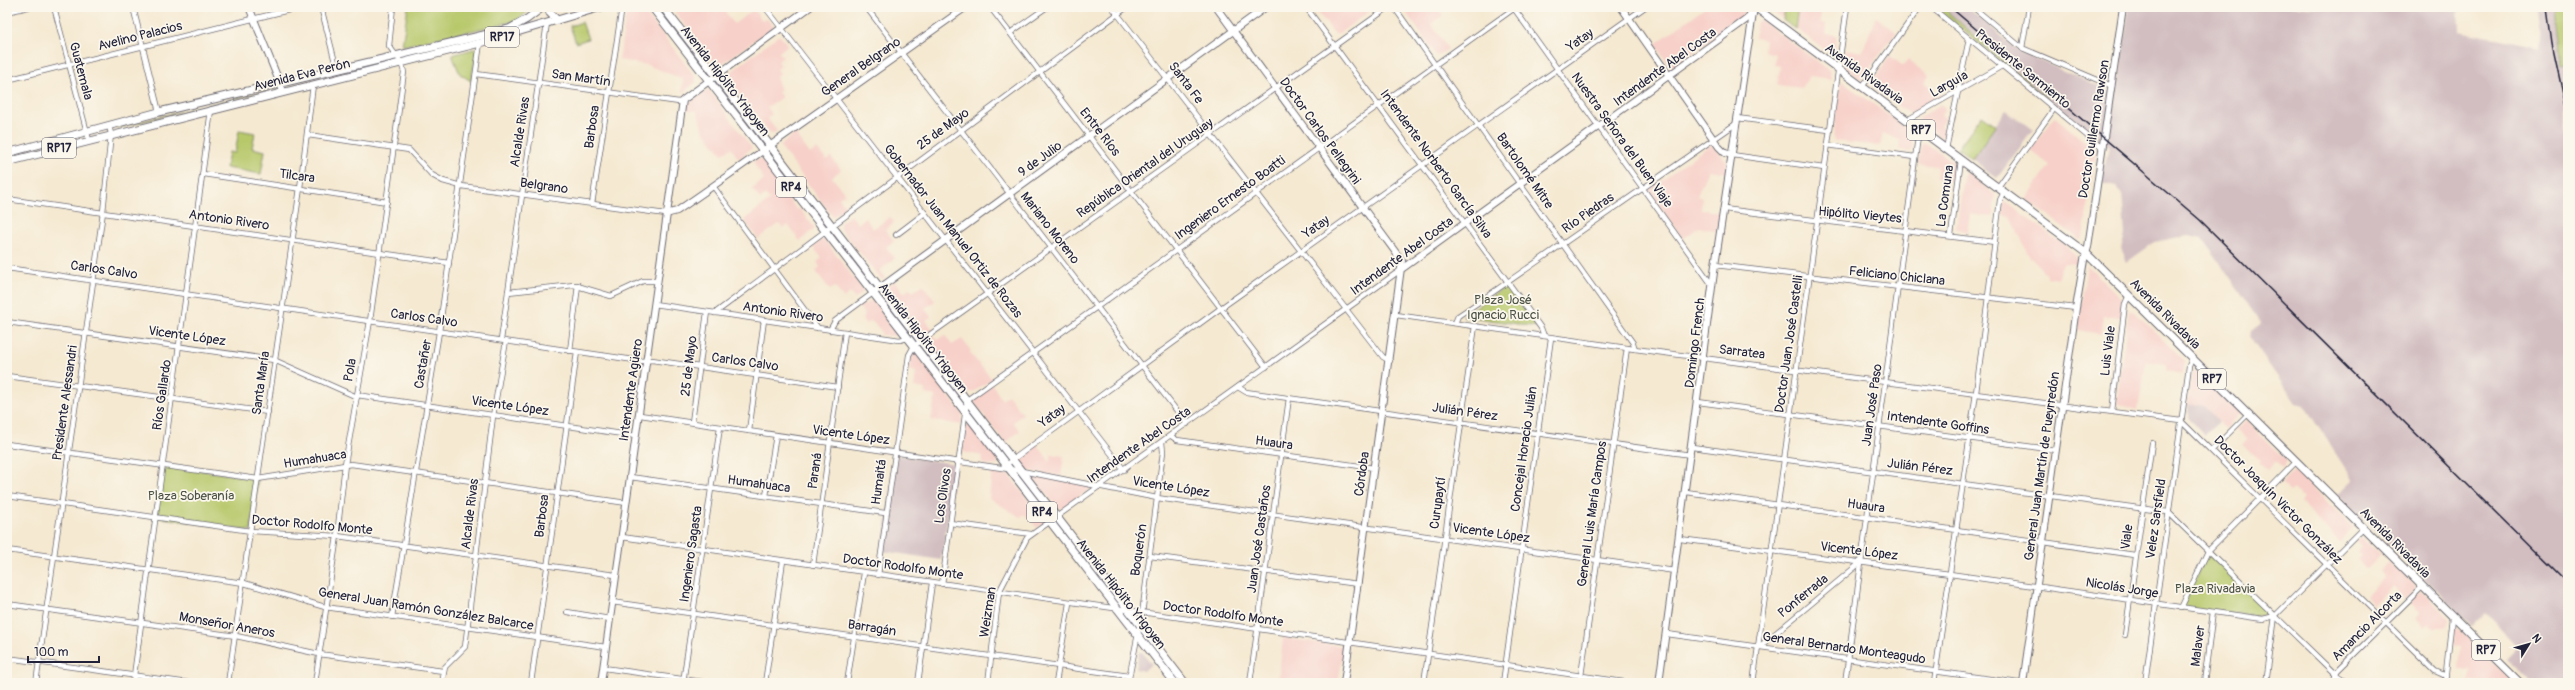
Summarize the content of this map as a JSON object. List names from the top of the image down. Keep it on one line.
{"streets":{"main road":["RP17","Avenida Rivadavia","Avenida Eva Perón","Avenida Hipólito Yrigoyen","RP7","RP4"],"street":["Avelino Palacios","Yatay","General Belgrano","Intendente Abel Costa","Presidente Sarmiento","Guatemala","San Martín","Santa Fe","Larguía","Barbosa","25 de Mayo","Doctor Guillermo Rawson","Doctor Carlos Pellegrini","Alcalde Rivas","Entre Ríos","Nuestra Señora del Buen Viaje","9 de Julio","Intendente Norberto García Silva","República Oriental del Uruguay","Bartolomé Mitre","Tilcara","Belgrano","La Comuna","Ingeniero Ernesto Boatti","Río Piedras","Hipólito Vieytes","Antonio Rivero","Mariano Moreno","Gobernador Juan Manuel Ortiz de Rozas","Carlos Calvo","Feliciano Chiclana","Vicente López","Domingo French","Doctor Juan José Castelli","Luis Viale","Sarratea","Castañer","Pola","Santa María","Intendente Agüero","Ríos Gallardo","Presidente Alessandri","Juan José Paso","Julián Pérez","Intendente Goffins","Huaura","Concejal Horacio Julián","Humahuaca","General Juan Martín de Pueyrredón","Paraná","Córdoba","Humaitá","Los Olivos","Doctor Joaquín Victor González","Curupaytí","General Luis María Campos","Velez Sarsfield","Doctor Rodolfo Monte","Viale","Juan José Castaños","Boquerón","Ingeniero Sagasta","Nicolás Jorge","Ponferrada","General Juan Ramón González Balcarce","Weizman","Monseñor Aneros","Amancio Alcorta","Barragán","Malaver","General Bernardo Monteagudo"]},"crossings":[["Avelino Palacios","Guatemala"],["Yatay","Avenida Hipólito Yrigoyen"],["Yatay","Santa Fe"],["Yatay","Doctor Carlos Pellegrini"],["Yatay","Entre Ríos"],["Yatay","Nuestra Señora del Buen Viaje"],["Yatay","Intendente Norberto García Silva"],["Yatay","Bartolomé Mitre"],["Yatay","Mariano Moreno"],["Yatay","Gobernador Juan Manuel Ortiz de Rozas"],["Yatay","Vicente López"],["General Belgrano","Avenida Hipólito Yrigoyen"],["General Belgrano","Mariano Moreno"],["General Belgrano","Gobernador Juan Manuel Ortiz de Rozas"],["Intendente Abel Costa","Avenida Rivadavia"],["Intendente Abel Costa","Avenida Hipólito Yrigoyen"],["Intendente Abel Costa","Santa Fe"],["Intendente Abel Costa","Doctor Carlos Pellegrini"],["Intendente Abel Costa","Entre Ríos"],["Intendente Abel Costa","Nuestra Señora del Buen Viaje"],["Intendente Abel Costa","Intendente Norberto García Silva"],["Intendente Abel Costa","Bartolomé Mitre"],["Intendente Abel Costa","Mariano Moreno"],["Intendente Abel Costa","Gobernador Juan Manuel Ortiz de Rozas"],["Intendente Abel Costa","Vicente López"],["Intendente Abel Costa","Domingo French"],["Intendente Abel Costa","Julián Pérez"],["Intendente Abel Costa","Huaura"],["Intendente Abel Costa","Córdoba"],["Intendente Abel Costa","Boquerón"],["Intendente Abel Costa","Weizman"],["Presidente Sarmiento","Larguía"],["Presidente Sarmiento","Doctor Guillermo Rawson"],["Guatemala","Avenida Eva Perón"],["Avenida Rivadavia","Larguía"],["Avenida Rivadavia","Doctor Guillermo Rawson"],["Avenida Rivadavia","La Comuna"],["Avenida Rivadavia","Domingo French"],["Avenida Rivadavia","Doctor Juan José Castelli"],["Avenida Rivadavia","Luis Viale"],["Avenida Rivadavia","Juan José Paso"],["Avenida Rivadavia","General Juan Martín de Pueyrredón"],["Avenida Rivadavia","Velez Sarsfield"],["Avenida Rivadavia","Amancio Alcorta"],["Avenida Eva Perón","Alcalde Rivas"],["Avenida Eva Perón","Castañer"],["Avenida Eva Perón","Pola"],["Avenida Eva Perón","Santa María"],["Avenida Eva Perón","Ríos Gallardo"],["Avenida Eva Perón","Presidente Alessandri"],["San Martín","Barbosa"],["San Martín","Alcalde Rivas"],["San Martín","Castañer"],["San Martín","Intendente Agüero"],["Avenida Hipólito Yrigoyen","25 de Mayo"],["Avenida Hipólito Yrigoyen","9 de Julio"],["Avenida Hipólito Yrigoyen","República Oriental del Uruguay"],["Avenida Hipólito Yrigoyen","Ingeniero Ernesto Boatti"],["Avenida Hipólito Yrigoyen","Antonio Rivero"],["Avenida Hipólito Yrigoyen","Vicente López"],["Avenida Hipólito Yrigoyen","Humaitá"],["Avenida Hipólito Yrigoyen","Los Olivos"],["Avenida Hipólito Yrigoyen","Doctor Rodolfo Monte"],["Avenida Hipólito Yrigoyen","Boquerón"],["Avenida Hipólito Yrigoyen","Weizman"],["Santa Fe","25 de Mayo"],["Santa Fe","9 de Julio"],["Santa Fe","República Oriental del Uruguay"],["Santa Fe","Ingeniero Ernesto Boatti"],["Santa Fe","Córdoba"],["Barbosa","Belgrano"],["Barbosa","Carlos Calvo"],["Barbosa","Vicente López"],["Barbosa","Humahuaca"],["Barbosa","Doctor Rodolfo Monte"],["Barbosa","General Juan Ramón González Balcarce"],["25 de Mayo","Entre Ríos"],["25 de Mayo","Antonio Rivero"],["25 de Mayo","Mariano Moreno"],["25 de Mayo","Gobernador Juan Manuel Ortiz de Rozas"],["25 de Mayo","Carlos Calvo"],["25 de Mayo","Vicente López"],["Doctor Guillermo Rawson","General Juan Martín de Pueyrredón"],["Doctor Carlos Pellegrini","9 de Julio"],["Doctor Carlos Pellegrini","República Oriental del Uruguay"],["Doctor Carlos Pellegrini","Ingeniero Ernesto Boatti"],["Doctor Carlos Pellegrini","Córdoba"],["Alcalde Rivas","Belgrano"],["Alcalde Rivas","Carlos Calvo"],["Alcalde Rivas","Vicente López"],["Alcalde Rivas","Humahuaca"],["Alcalde Rivas","Doctor Rodolfo Monte"],["Alcalde Rivas","General Juan Ramón González Balcarce"],["Alcalde Rivas","Monseñor Aneros"],["Entre Ríos","9 de Julio"],["Entre Ríos","República Oriental del Uruguay"],["Entre Ríos","Ingeniero Ernesto Boatti"],["Nuestra Señora del Buen Viaje","Ingeniero Ernesto Boatti"],["Nuestra Señora del Buen Viaje","Río Piedras"],["Nuestra Señora del Buen Viaje","Domingo French"],["9 de Julio","Antonio Rivero"],["9 de Julio","Mariano Moreno"],["9 de Julio","Gobernador Juan Manuel Ortiz de Rozas"],["Intendente Norberto García Silva","República Oriental del Uruguay"],["Intendente Norberto García Silva","Ingeniero Ernesto Boatti"],["Intendente Norberto García Silva","Río Piedras"],["Intendente Norberto García Silva","Sarratea"],["República Oriental del Uruguay","Mariano Moreno"],["República Oriental del Uruguay","Gobernador Juan Manuel Ortiz de Rozas"],["República Oriental del Uruguay","Humaitá"],["Bartolomé Mitre","Ingeniero Ernesto Boatti"],["Bartolomé Mitre","Río Piedras"],["Bartolomé Mitre","Sarratea"],["Tilcara","Pola"],["Tilcara","Santa María"],["Tilcara","Ríos Gallardo"],["Belgrano","Castañer"],["Belgrano","Pola"],["Belgrano","Santa María"],["Belgrano","Intendente Agüero"],["La Comuna","Hipólito Vieytes"],["Ingeniero Ernesto Boatti","Mariano Moreno"],["Ingeniero Ernesto Boatti","Gobernador Juan Manuel Ortiz de Rozas"],["Río Piedras","Domingo French"],["Río Piedras","Sarratea"],["Hipólito Vieytes","Domingo French"],["Hipólito Vieytes","Doctor Juan José Castelli"],["Hipólito Vieytes","Juan José Paso"],["Antonio Rivero","Castañer"],["Antonio Rivero","Pola"],["Antonio Rivero","Santa María"],["Antonio Rivero","Intendente Agüero"],["Antonio Rivero","Ríos Gallardo"],["Antonio Rivero","Presidente Alessandri"],["Antonio Rivero","Paraná"],["Carlos Calvo","Castañer"],["Carlos Calvo","Pola"],["Carlos Calvo","Santa María"],["Carlos Calvo","Intendente Agüero"],["Carlos Calvo","Ríos Gallardo"],["Carlos Calvo","Presidente Alessandri"],["Carlos Calvo","Paraná"],["Feliciano Chiclana","Domingo French"],["Feliciano Chiclana","Doctor Juan José Castelli"],["Feliciano Chiclana","Juan José Paso"],["Feliciano Chiclana","General Juan Martín de Pueyrredón"],["Vicente López","Domingo French"],["Vicente López","Doctor Juan José Castelli"],["Vicente López","Castañer"],["Vicente López","Pola"],["Vicente López","Santa María"],["Vicente López","Intendente Agüero"],["Vicente López","Ríos Gallardo"],["Vicente López","Presidente Alessandri"],["Vicente López","Juan José Paso"],["Vicente López","Concejal Horacio Julián"],["Vicente López","General Juan Martín de Pueyrredón"],["Vicente López","Paraná"],["Vicente López","Córdoba"],["Vicente López","Humaitá"],["Vicente López","Los Olivos"],["Vicente López","Curupaytí"],["Vicente López","General Luis María Campos"],["Vicente López","Juan José Castaños"],["Vicente López","Boquerón"],["Vicente López","Ingeniero Sagasta"],["Vicente López","Nicolás Jorge"],["Vicente López","Ponferrada"],["Domingo French","Sarratea"],["Domingo French","Julián Pérez"],["Domingo French","Intendente Goffins"],["Domingo French","Huaura"],["Domingo French","General Bernardo Monteagudo"],["Doctor Juan José Castelli","Sarratea"],["Doctor Juan José Castelli","Julián Pérez"],["Doctor Juan José Castelli","Intendente Goffins"],["Doctor Juan José Castelli","Huaura"],["Doctor Juan José Castelli","Ponferrada"],["Doctor Juan José Castelli","General Bernardo Monteagudo"],["Sarratea","Juan José Paso"],["Sarratea","Concejal Horacio Julián"],["Sarratea","General Juan Martín de Pueyrredón"],["Sarratea","Córdoba"],["Sarratea","Curupaytí"],["Sarratea","General Luis María Campos"],["Castañer","Humahuaca"],["Castañer","Doctor Rodolfo Monte"],["Castañer","General Juan Ramón González Balcarce"],["Pola","Humahuaca"],["Pola","Doctor Rodolfo Monte"],["Pola","General Juan Ramón González Balcarce"],["Pola","Monseñor Aneros"],["Santa María","Humahuaca"],["Santa María","Doctor Rodolfo Monte"],["Santa María","General Juan Ramón González Balcarce"],["Santa María","Monseñor Aneros"],["Intendente Agüero","Humahuaca"],["Intendente Agüero","Doctor Rodolfo Monte"],["Intendente Agüero","General Juan Ramón González Balcarce"],["Intendente Agüero","Barragán"],["Ríos Gallardo","Humahuaca"],["Ríos Gallardo","Doctor Rodolfo Monte"],["Ríos Gallardo","General Juan Ramón González Balcarce"],["Ríos Gallardo","Monseñor Aneros"],["Presidente Alessandri","Humahuaca"],["Presidente Alessandri","Doctor Rodolfo Monte"],["Presidente Alessandri","General Juan Ramón González Balcarce"],["Presidente Alessandri","Monseñor Aneros"],["Juan José Paso","Julián Pérez"],["Juan José Paso","Intendente Goffins"],["Juan José Paso","Huaura"],["Juan José Paso","Ponferrada"],["Juan José Paso","General Bernardo Monteagudo"],["Julián Pérez","Concejal Horacio Julián"],["Julián Pérez","General Juan Martín de Pueyrredón"],["Julián Pérez","Córdoba"],["Julián Pérez","Curupaytí"],["Julián Pérez","General Luis María Campos"],["Julián Pérez","Velez Sarsfield"],["Julián Pérez","Viale"],["Julián Pérez","Juan José Castaños"],["Intendente Goffins","General Juan Martín de Pueyrredón"],["Huaura","General Juan Martín de Pueyrredón"],["Huaura","Córdoba"],["Huaura","Viale"],["Huaura","Juan José Castaños"],["Concejal Horacio Julián","Doctor Rodolfo Monte"],["Humahuaca","Paraná"],["Humahuaca","Humaitá"],["Humahuaca","Ingeniero Sagasta"],["General Juan Martín de Pueyrredón","Nicolás Jorge"],["Paraná","Doctor Rodolfo Monte"],["Córdoba","Doctor Rodolfo Monte"],["Humaitá","Doctor Rodolfo Monte"],["Los Olivos","Doctor Rodolfo Monte"],["Doctor Joaquín Victor González","Velez Sarsfield"],["Doctor Joaquín Victor González","Amancio Alcorta"],["Curupaytí","Doctor Rodolfo Monte"],["General Luis María Campos","Doctor Rodolfo Monte"],["Velez Sarsfield","Nicolás Jorge"],["Doctor Rodolfo Monte","Juan José Castaños"],["Doctor Rodolfo Monte","Boquerón"],["Doctor Rodolfo Monte","Ingeniero Sagasta"],["Doctor Rodolfo Monte","Weizman"],["Viale","Nicolás Jorge"],["Boquerón","Barragán"],["Ingeniero Sagasta","Barragán"],["Nicolás Jorge","Malaver"],["Ponferrada","General Bernardo Monteagudo"],["Weizman","Barragán"]],"parks":["Plaza José Ignacio Rucci","Plaza Soberanía","Plaza Rivadavia"],"scale_bar":"100 m","north":"top right"}
